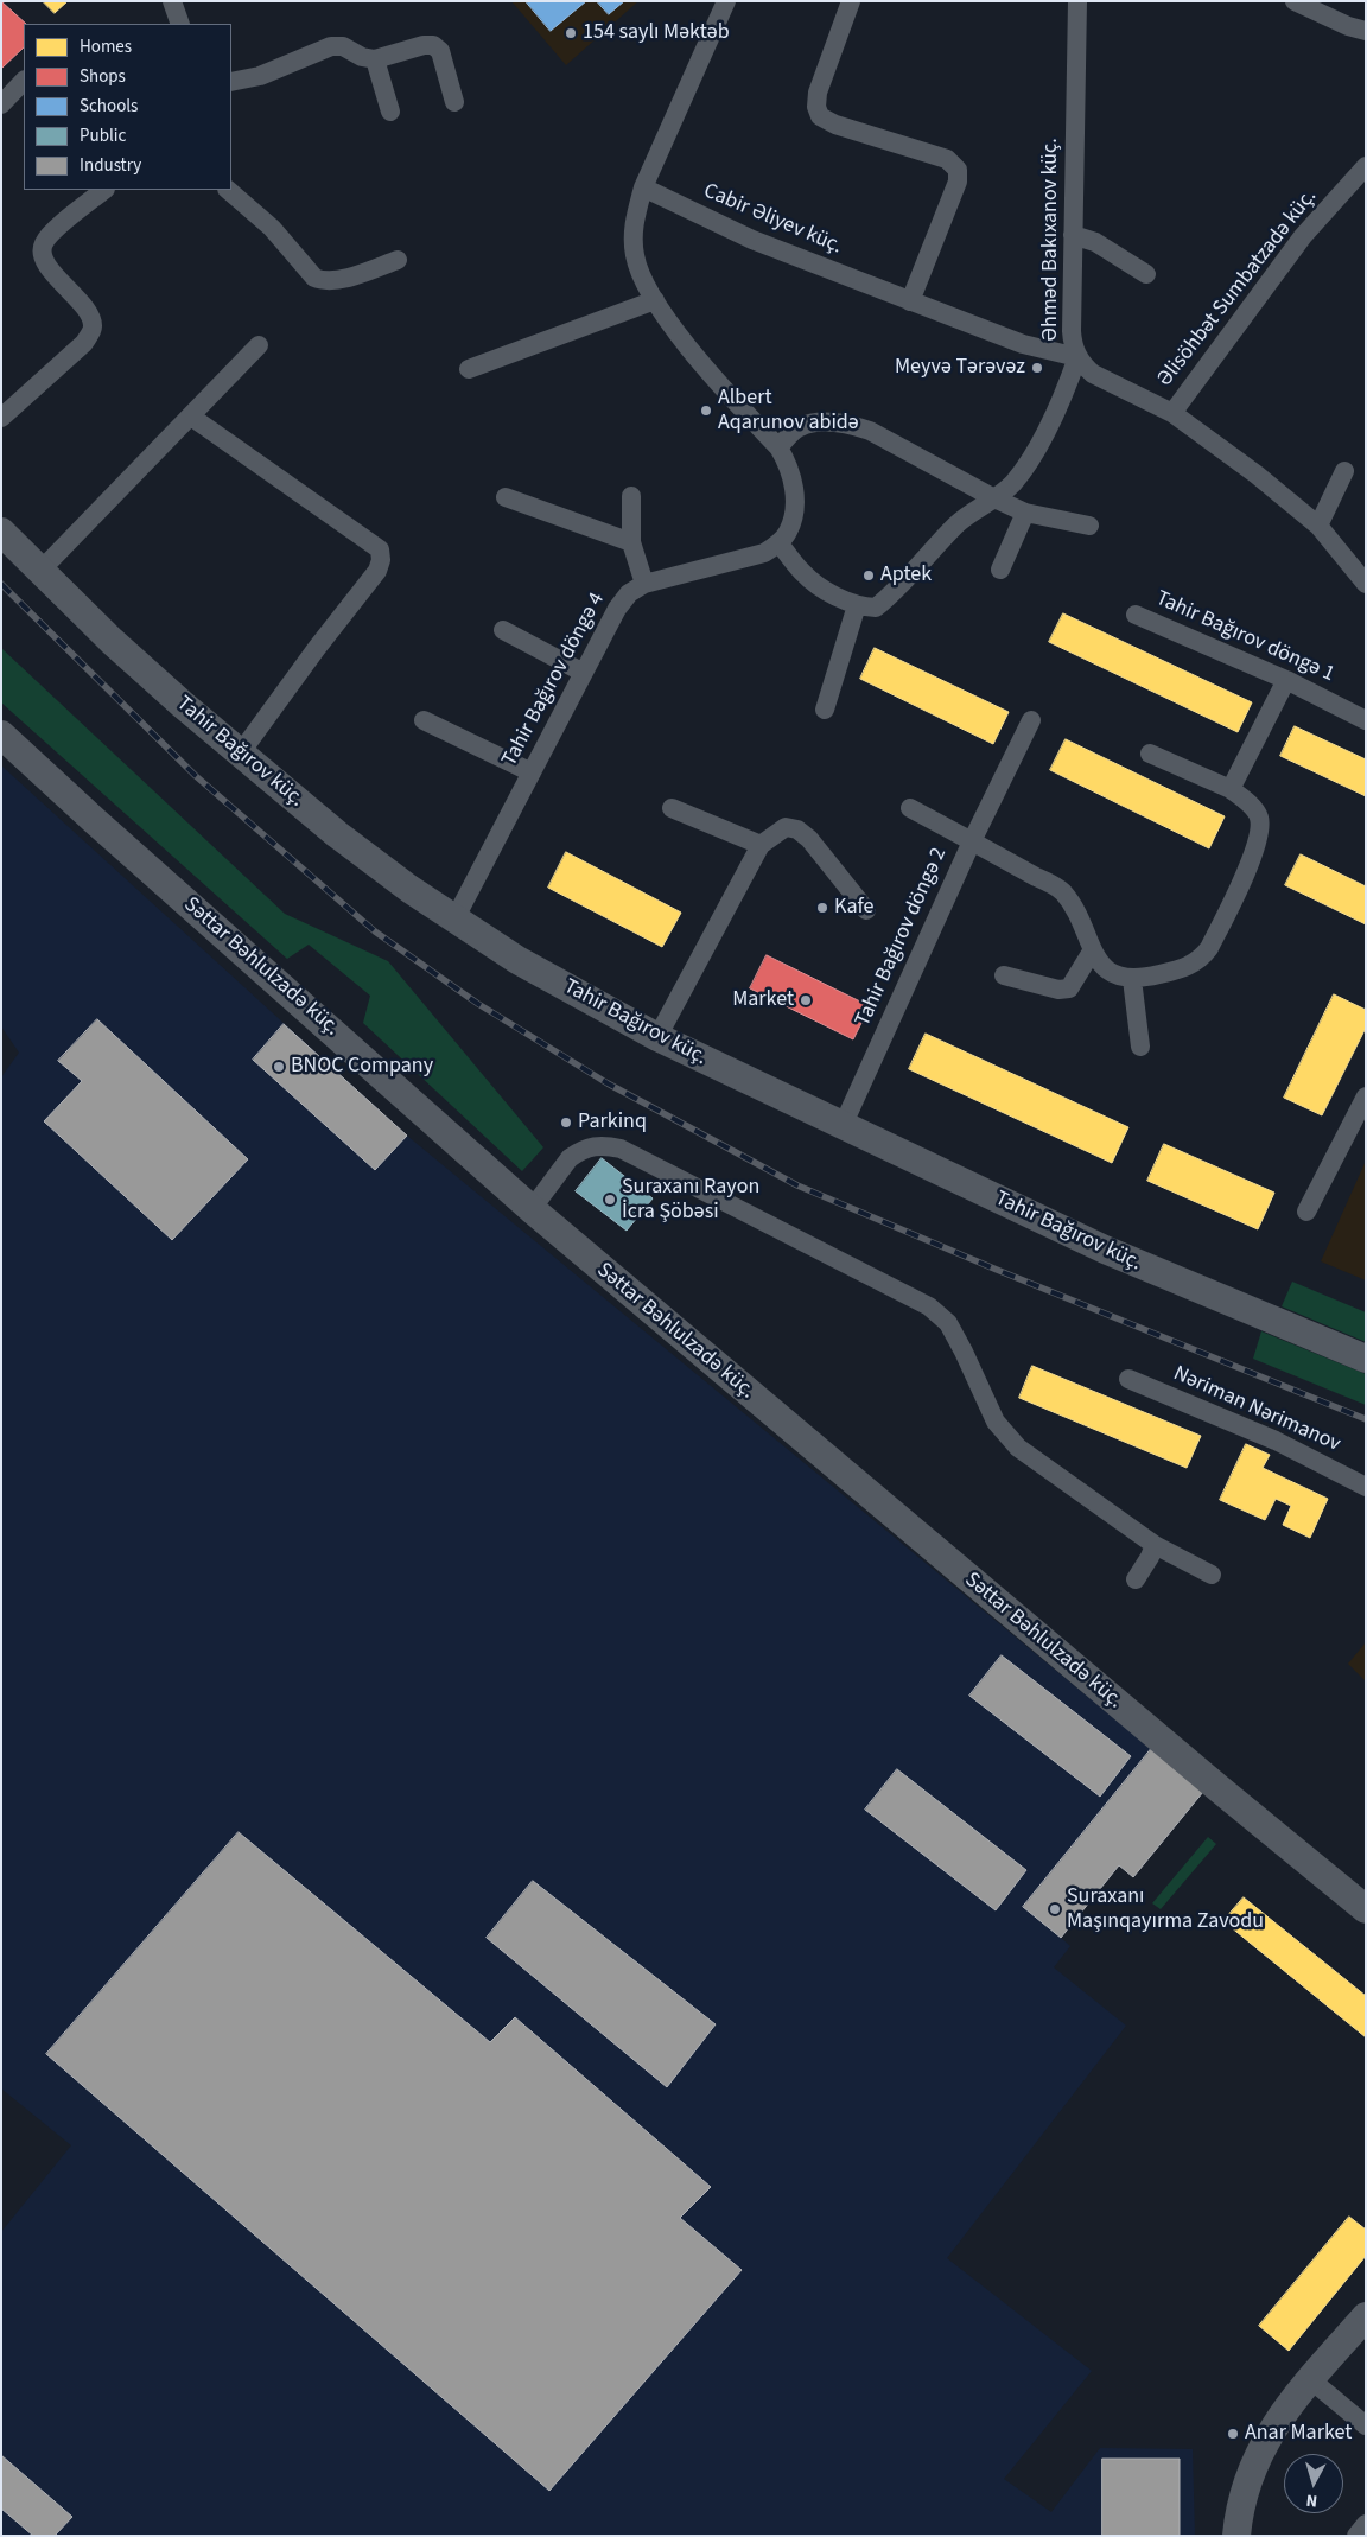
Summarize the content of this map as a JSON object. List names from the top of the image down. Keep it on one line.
{"streets":{"street":["Cabir Əliyev küç.","Əhməd Bakıxanov küç.","Əlisöhbət Sumbatzadə küç.","Tahir Bağırov döngə 1","Tahir Bağırov döngə 4","Tahir Bağırov küç.","Tahir Bağırov döngə 2","Səttar Bəhlulzadə küç.","Nəriman Nərimanov"]},"crossings":[["Cabir Əliyev küç.","Əhməd Bakıxanov küç."],["Əhməd Bakıxanov küç.","Əlisöhbət Sumbatzadə küç."],["Tahir Bağırov döngə 4","Tahir Bağırov küç."],["Tahir Bağırov küç.","Tahir Bağırov döngə 2"]],"places":["154 saylı Məktəb","Meyvə Tərəvəz","Albert Aqarunov abidə","Aptek","Kafe","Market","BNOC Company","Parkinq","Suraxanı Rayon İcra Şöbəsi","Suraxanı Maşınqayırma Zavodu","Anar Market"],"legend":["Homes","Shops","Schools","Public","Industry"],"north":"bottom"}
